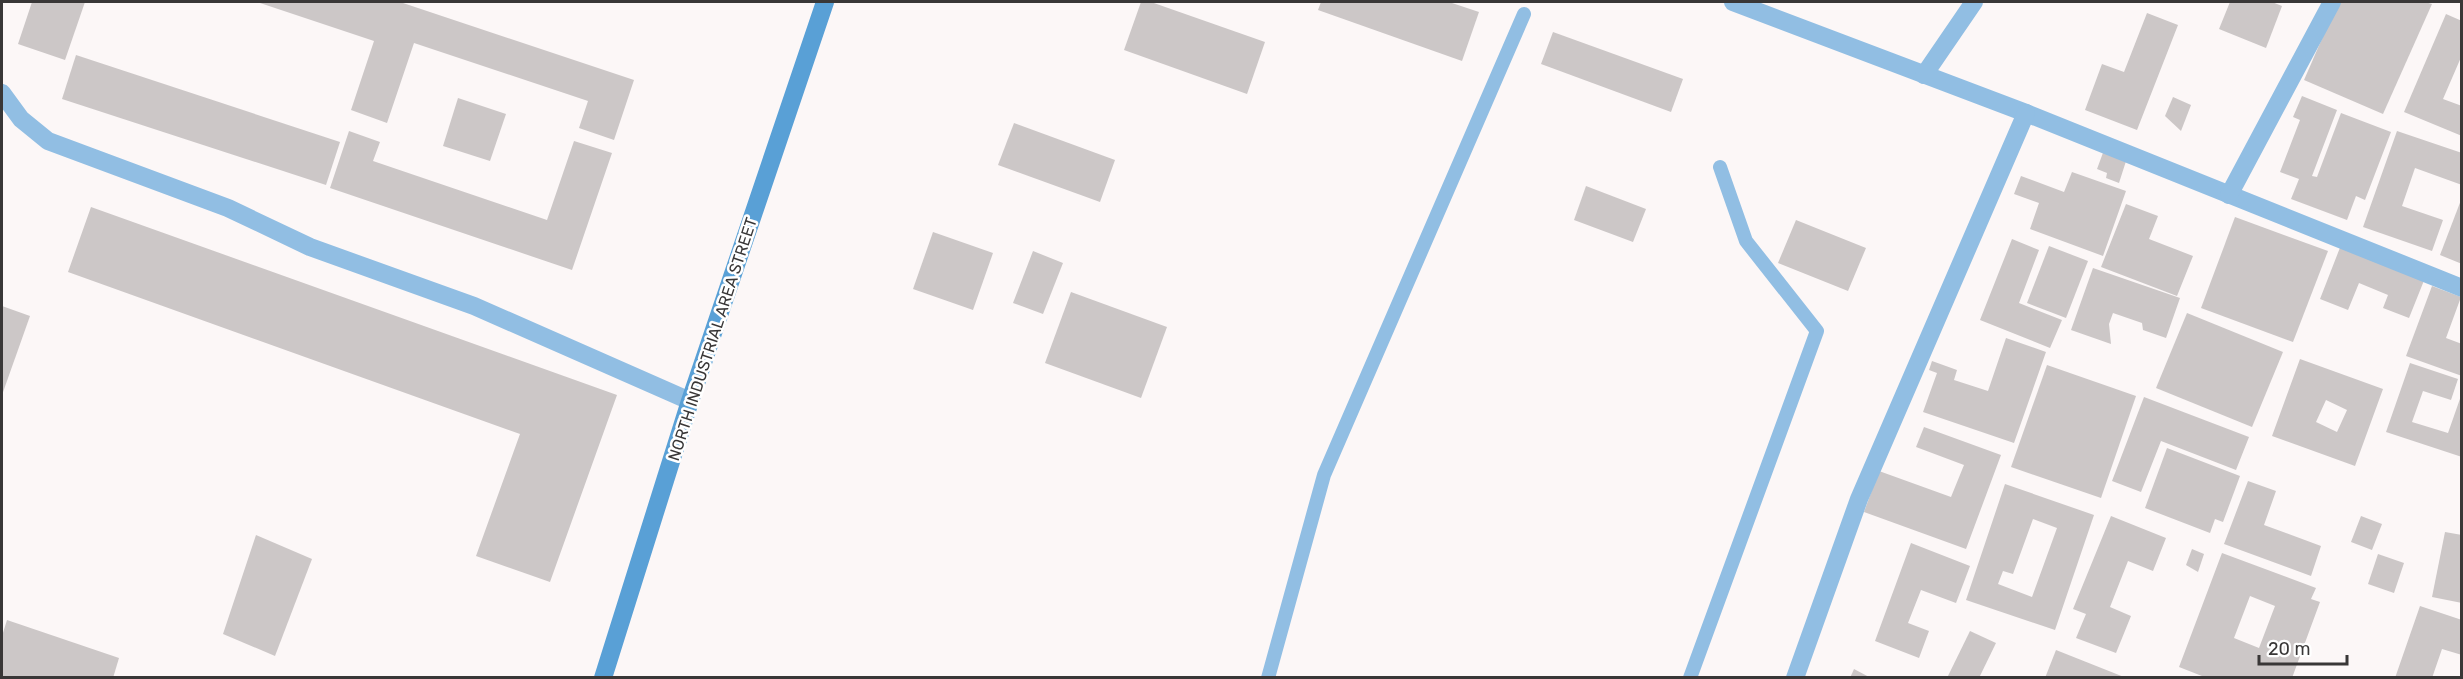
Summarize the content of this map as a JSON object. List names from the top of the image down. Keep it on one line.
{"streets":{"main road":["NORTH INDUSTRIAL AREA STREET"]},"scale_bar":"20 m"}
